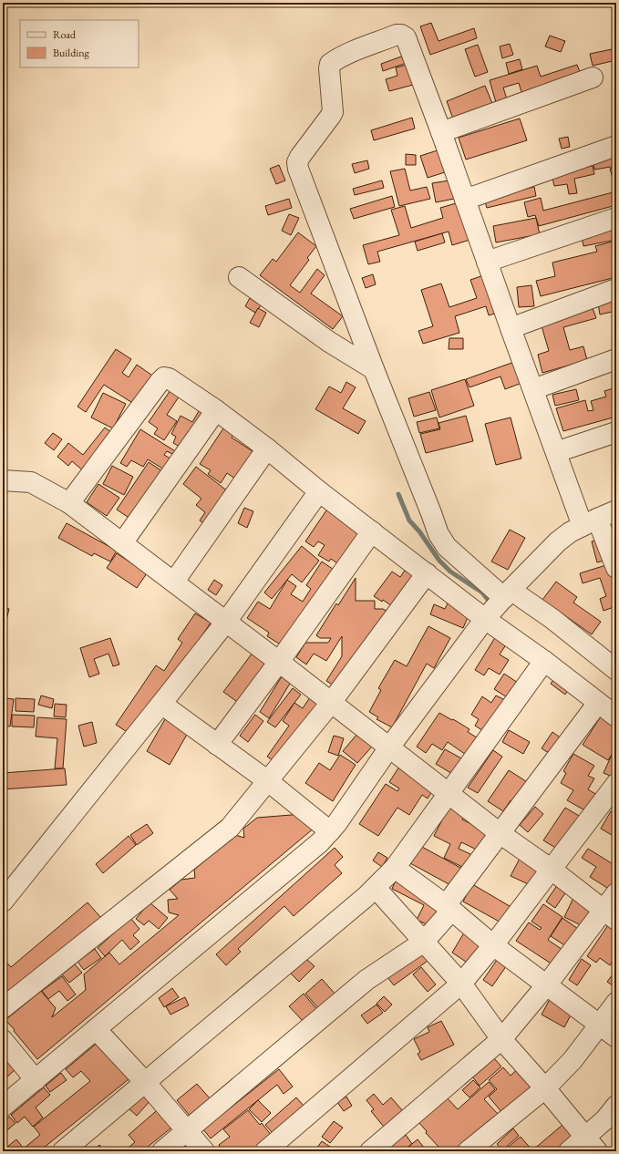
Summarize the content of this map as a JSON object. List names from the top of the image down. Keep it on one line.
{"legend":["Road","Building"]}
